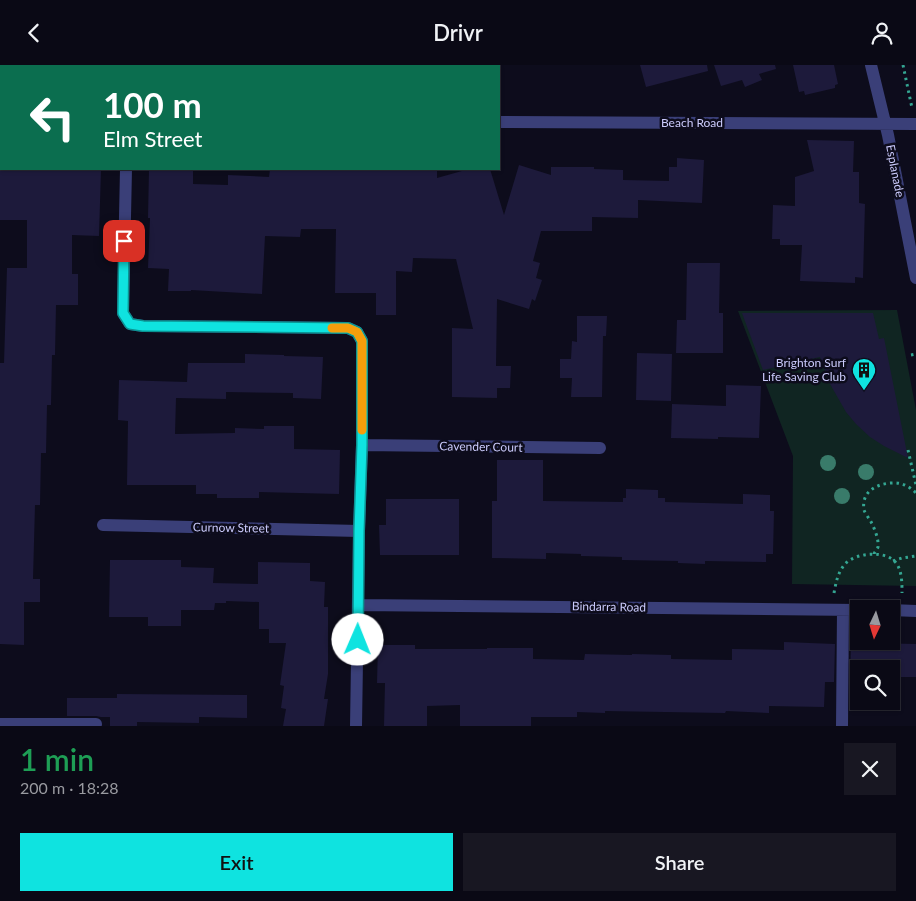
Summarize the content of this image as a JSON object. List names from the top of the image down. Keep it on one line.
{"streets":{"street":["Beach Road","Esplanade","Cavender Court","Curnow Street","Bindarra Road"]},"crossings":[["Beach Road","Esplanade"]],"places":{"building":["Brighton Surf Life Saving Club"]},"north":"bottom","page":{"header":"Drivr","turn":["100 m","Elm Street"],"heading":["1 min","200 m · 18:28"],"buttons":["Exit","Share"]}}
